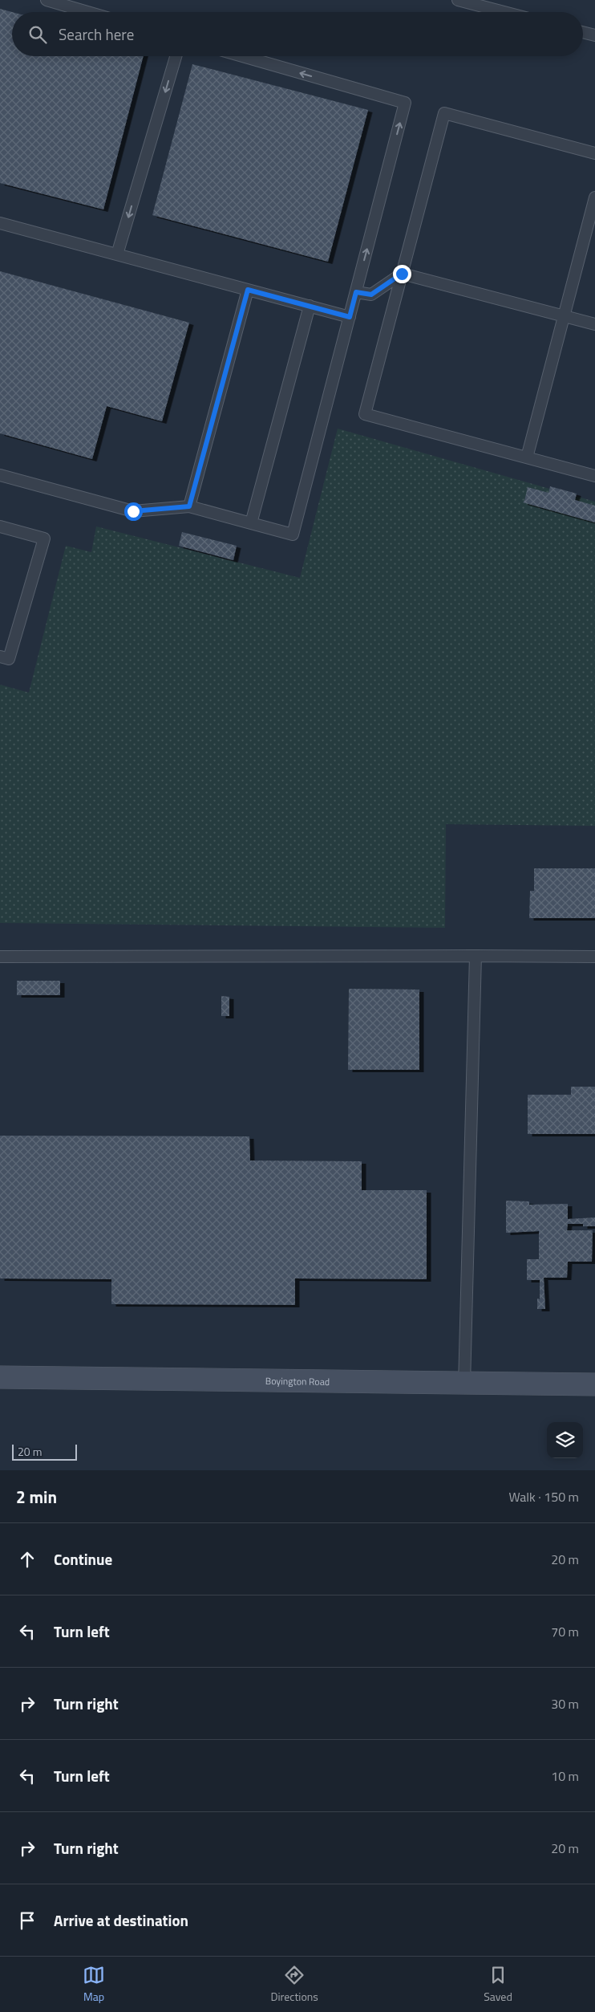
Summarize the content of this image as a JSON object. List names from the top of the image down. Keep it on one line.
{"streets":{"street":["Boyington Road"]},"scale_bar":"20 m","page":{"search":"Search here","scale":"20 m","heading":["2 min","Walk · 150 m"],"list":[["Continue","20 m"],["Turn left","70 m"],["Turn right","30 m"],["Turn left","10 m"],["Turn right","20 m"],"Arrive at destination"],"nav":["Map","Directions","Saved"]}}
